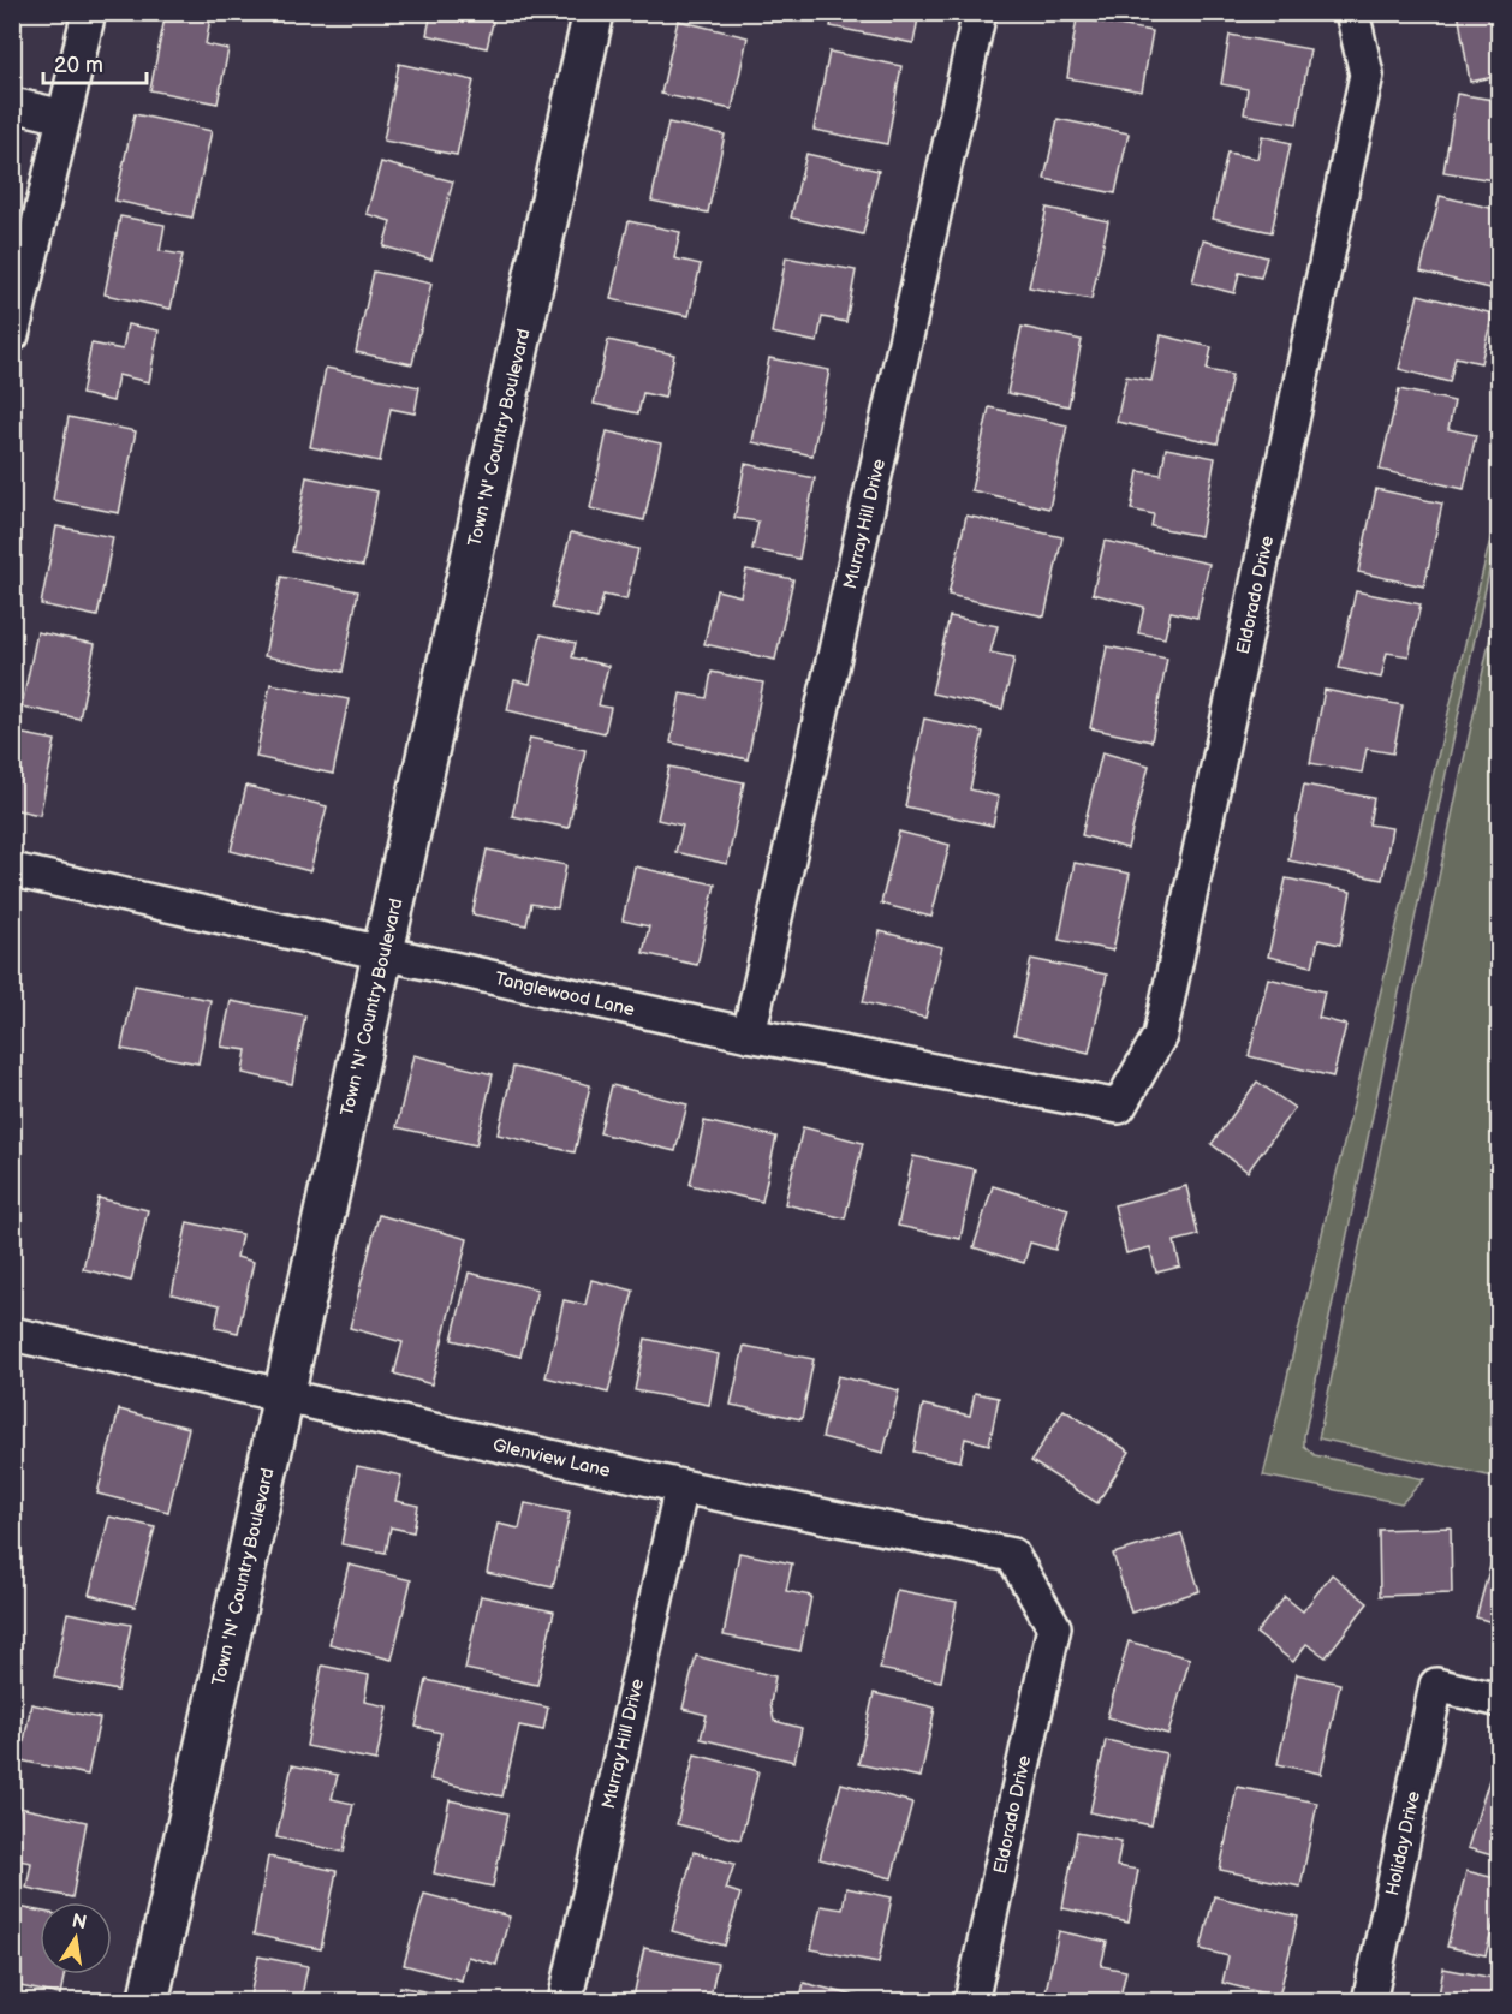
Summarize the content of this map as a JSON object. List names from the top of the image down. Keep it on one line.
{"streets":{"street":["Town 'N' Country Boulevard","Murray Hill Drive","Eldorado Drive","Tanglewood Lane","Glenview Lane","Holiday Drive"]},"crossings":[["Town 'N' Country Boulevard","Tanglewood Lane"],["Town 'N' Country Boulevard","Glenview Lane"],["Murray Hill Drive","Tanglewood Lane"],["Murray Hill Drive","Glenview Lane"],["Eldorado Drive","Tanglewood Lane"],["Eldorado Drive","Glenview Lane"]],"scale_bar":"20 m","north":"top"}
